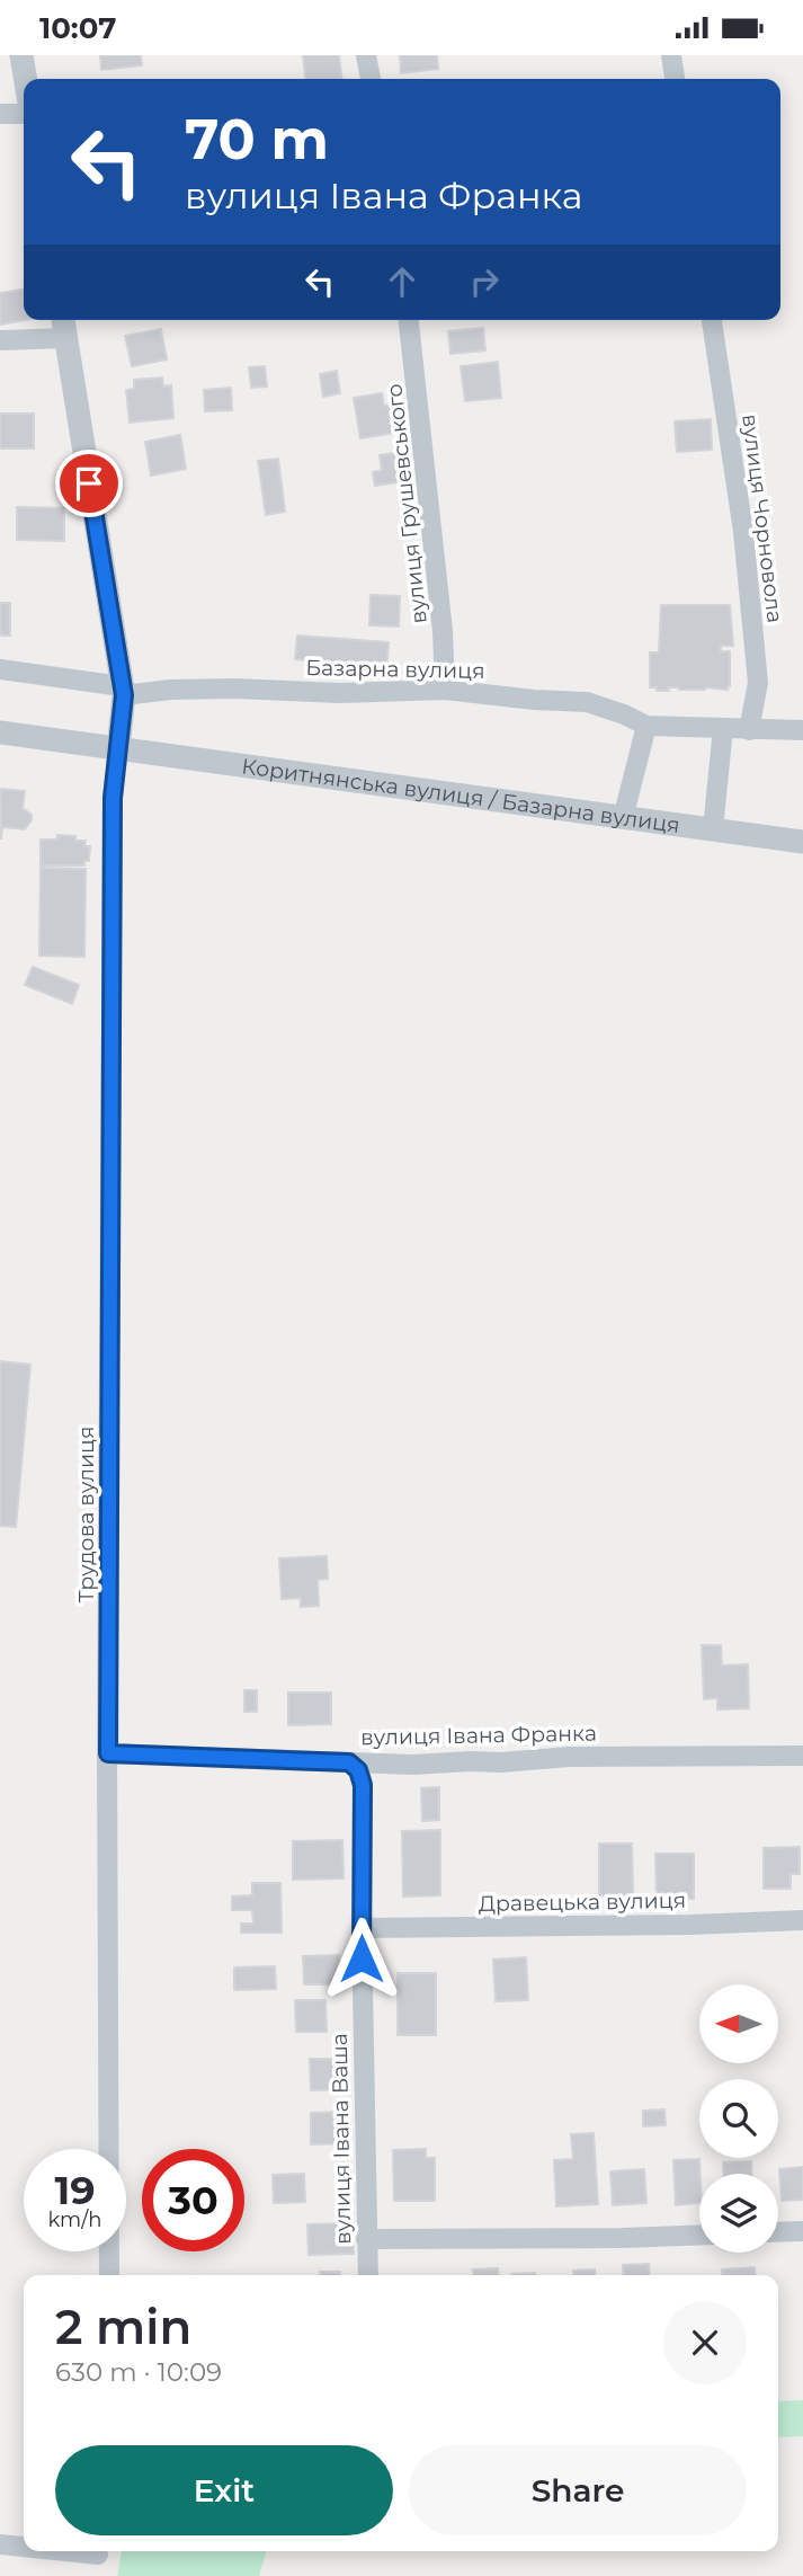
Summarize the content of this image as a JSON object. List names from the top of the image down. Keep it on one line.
{"streets":{"street":["вулиця Грушевського","вулиця Чорновола","Базарна вулиця","Коритнянська вулиця / Базарна вулиця","Трудова вулиця","вулиця Івана Франка","Дравецька вулиця","вулиця Івана Ваша"]},"crossings":[["вулиця Грушевського","Базарна вулиця"],["вулиця Чорновола","Базарна вулиця"],["Коритнянська вулиця / Базарна вулиця","Трудова вулиця"],["Трудова вулиця","вулиця Івана Франка"],["вулиця Івана Франка","вулиця Івана Ваша"],["Дравецька вулиця","вулиця Івана Ваша"]],"north":"left","page":{"status":"10:07","turn":["70 m","вулиця Івана Франка"],"speed":"19 km/h","limit":"30","heading":["2 min","630 m · 10:09"],"buttons":["Exit","Share"]}}
